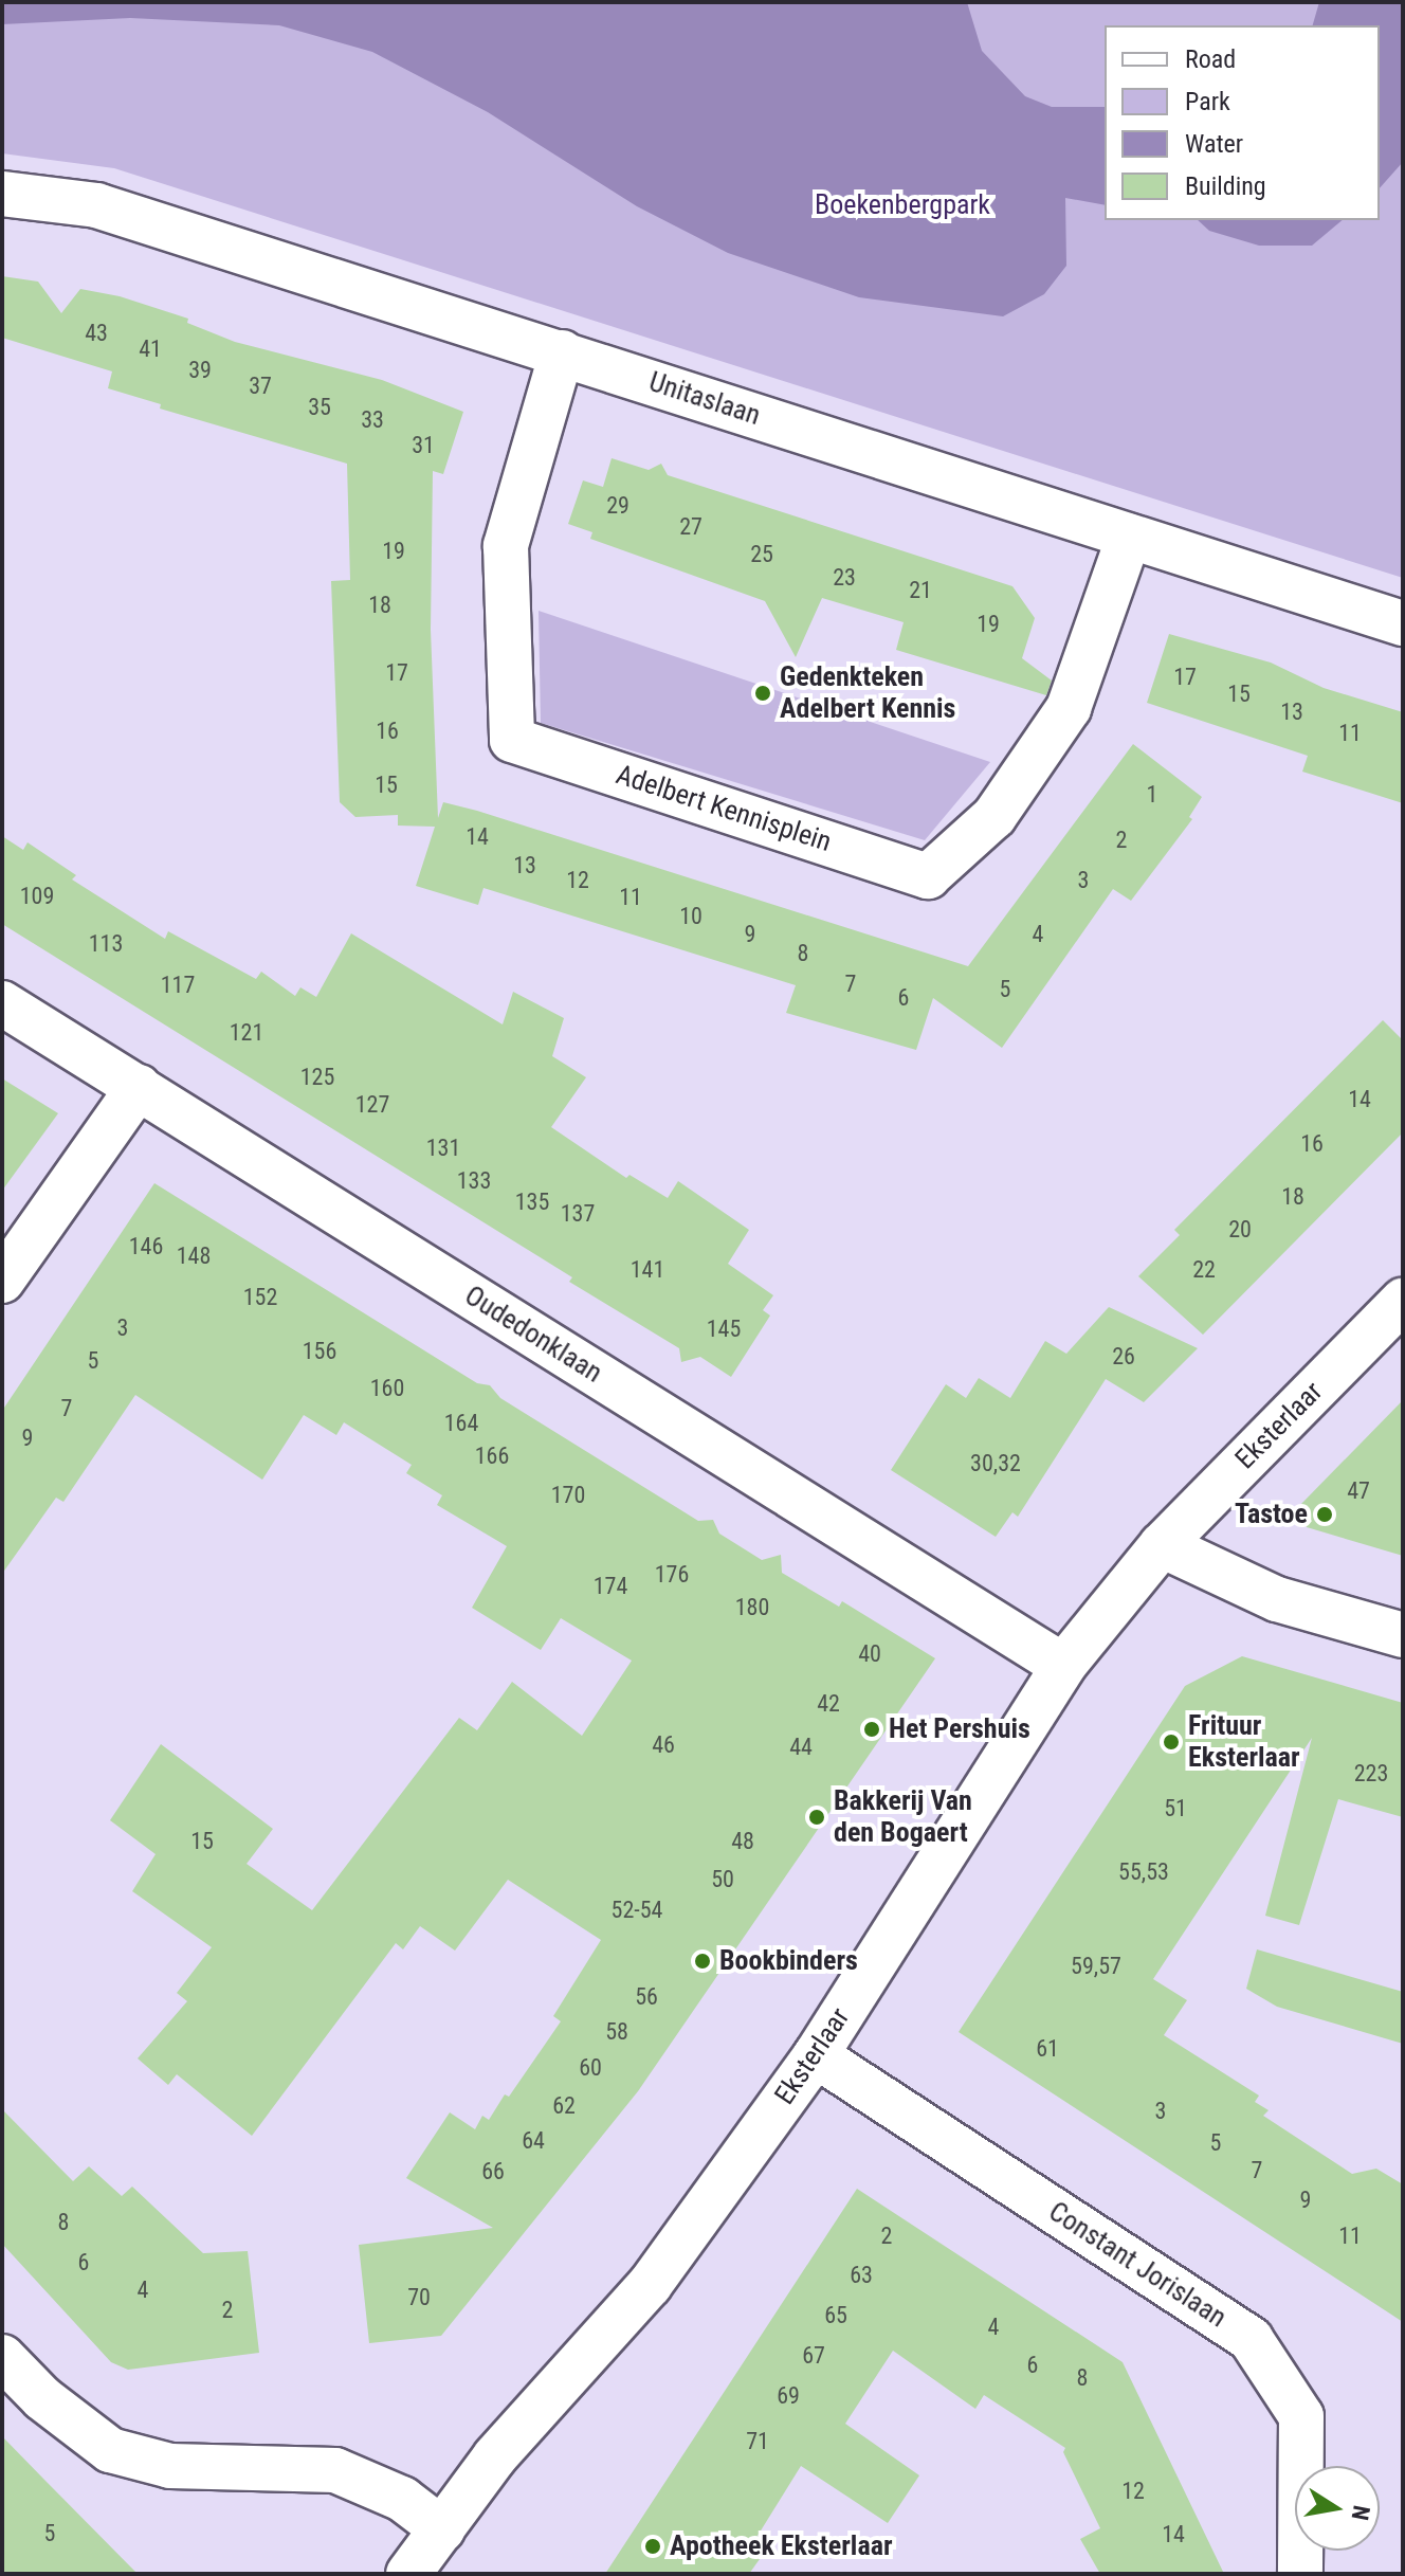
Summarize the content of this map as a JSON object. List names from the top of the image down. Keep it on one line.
{"streets":{"street":["Unitaslaan","Adelbert Kennisplein","Oudedonklaan","Eksterlaar","Constant Jorislaan"]},"crossings":[["Unitaslaan","Adelbert Kennisplein"],["Oudedonklaan","Eksterlaar"],["Eksterlaar","Constant Jorislaan"]],"parks":["Boekenbergpark"],"places":["Gedenkteken Adelbert Kennis","Tastoe","Het Pershuis","Frituur Eksterlaar","Bakkerij Van den Bogaert","Bookbinders","Apotheek Eksterlaar"],"house_numbers":["43","41","39","37","35","33","31","29","27","19","25","23","21","18","19","17","17","15","13","16","11","15","1","14","2","13","12","3","109","11","10","9","4","113","8","7","117","5","6","121","125","14","127","16","131","133","18","135","137","20","146","148","141","22","152","3","145","156","26","5","160","7","164","9","166","30,32","47","170","176","174","180","40","42","46","44","223","51","15","48","55,53","50","52-54","59,57","56","58","61","60","62","3","64","5","7","66","9","8","2","11","6","63","4","70","2","65","4","67","6","8","69","71","12","5","14"],"legend":["Road","Park","Water","Building"],"north":"right"}
